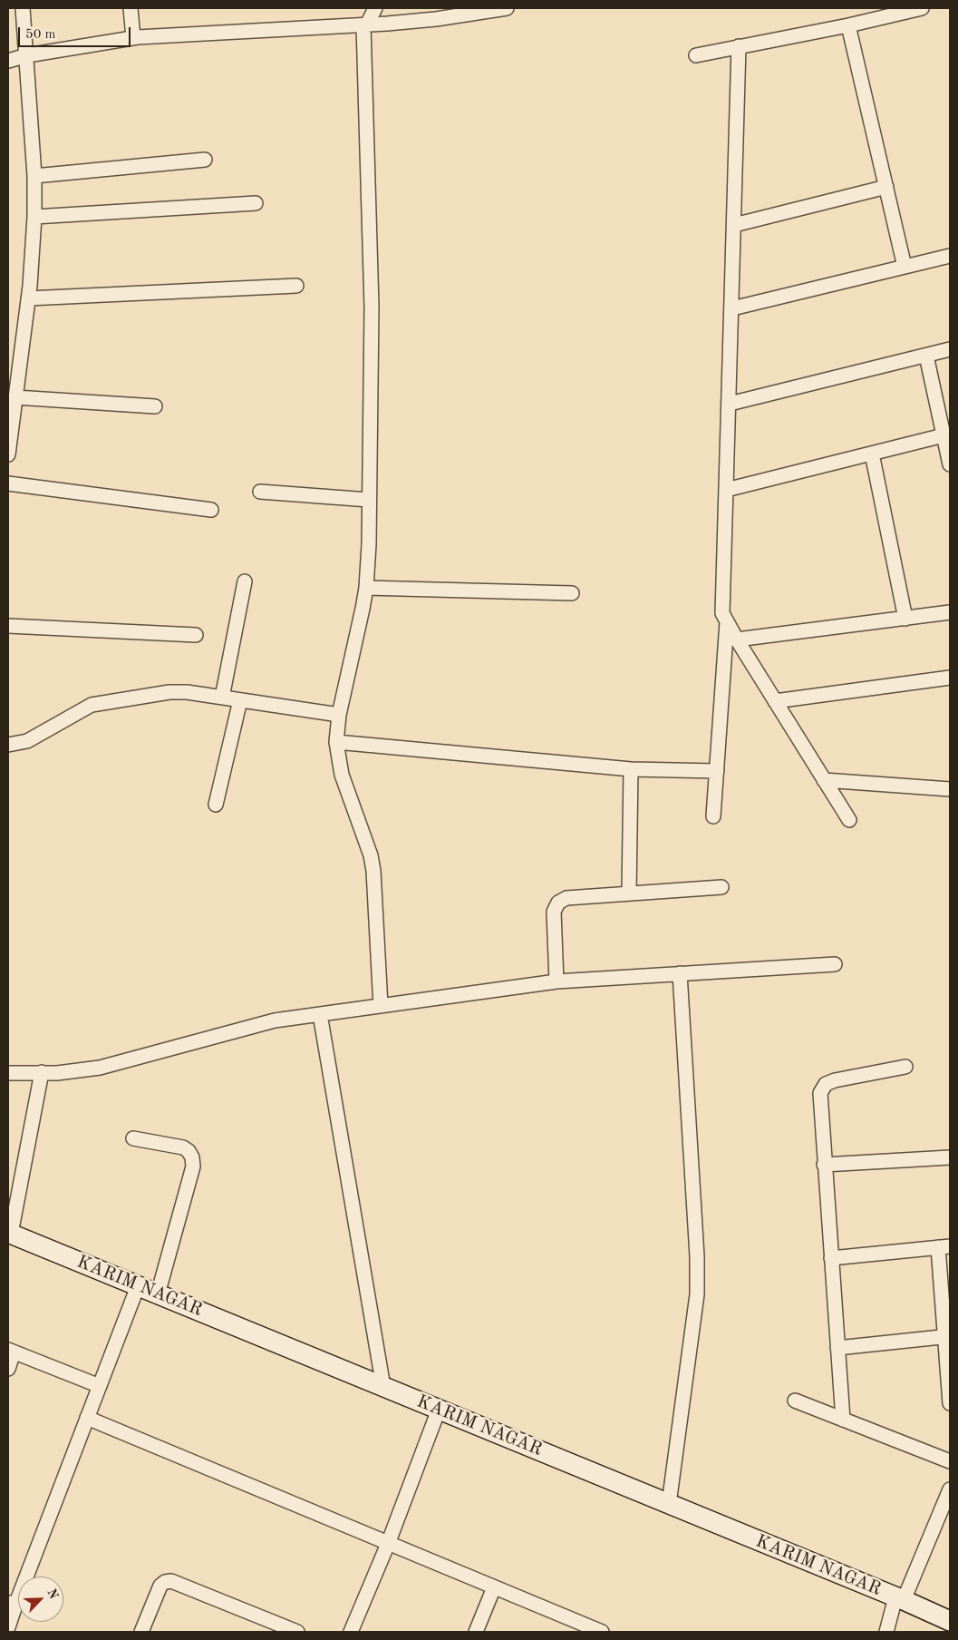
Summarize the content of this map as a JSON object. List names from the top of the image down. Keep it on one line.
{"streets":{"street":["KARIM NAGAR"]},"scale_bar":"50 m","north":"top right"}
